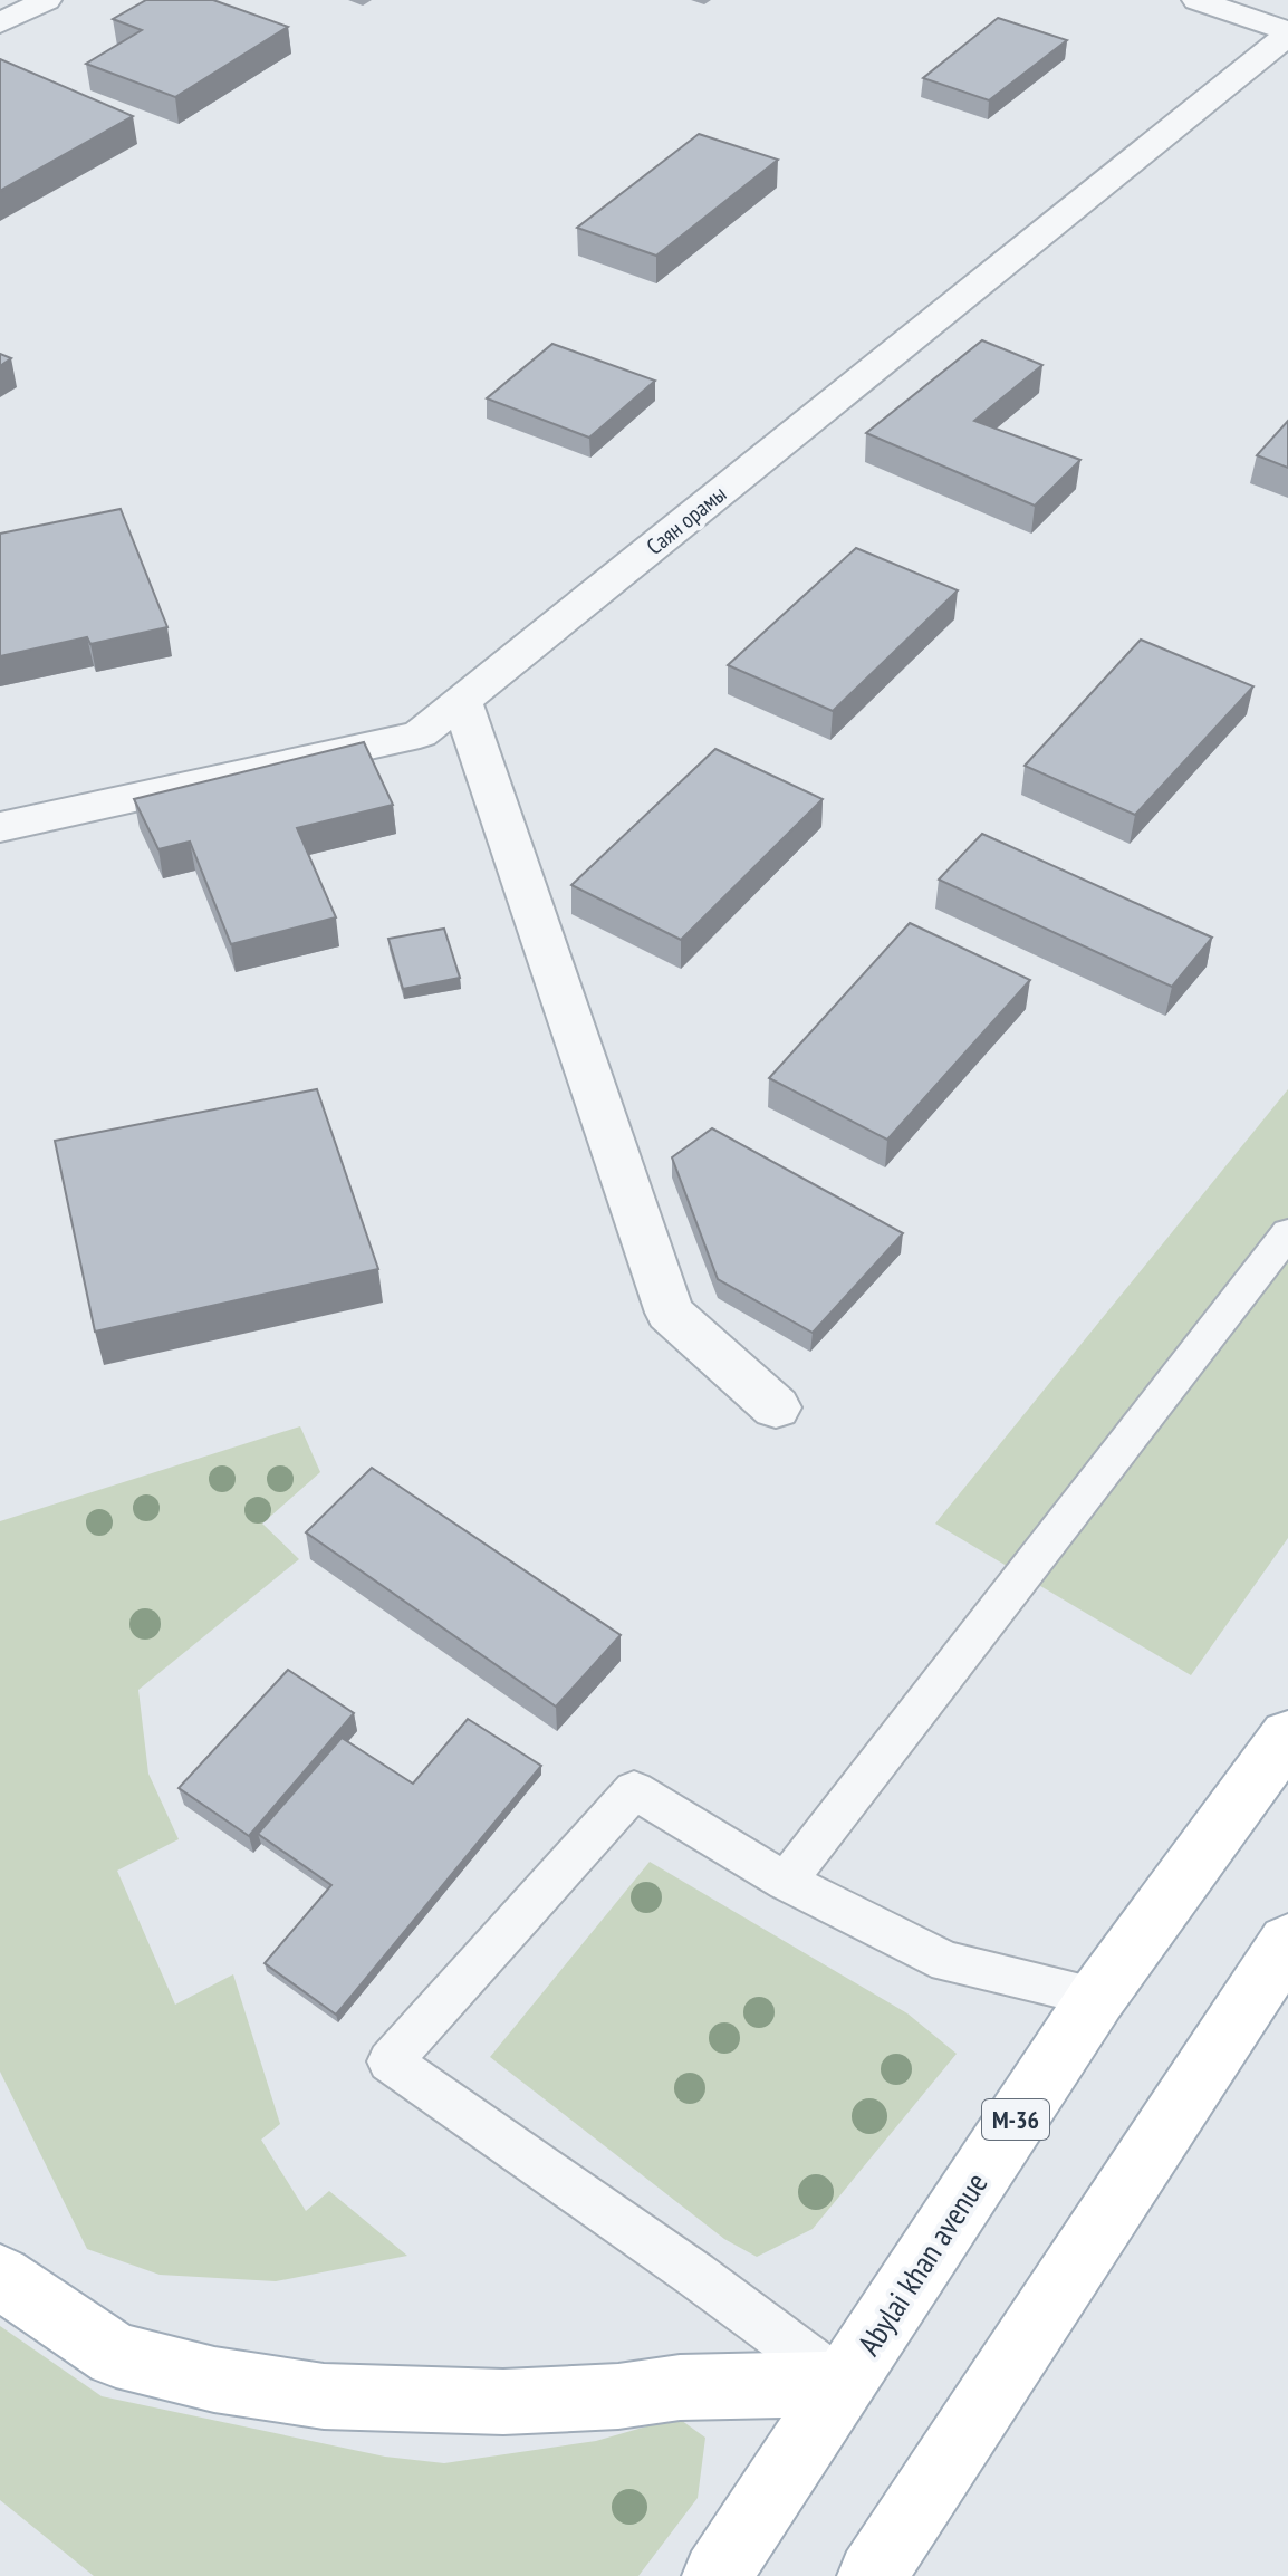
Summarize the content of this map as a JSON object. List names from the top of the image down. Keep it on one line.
{"streets":{"main road":["M-36","Abylai khan avenue"],"street":["Саян орамы"]}}
